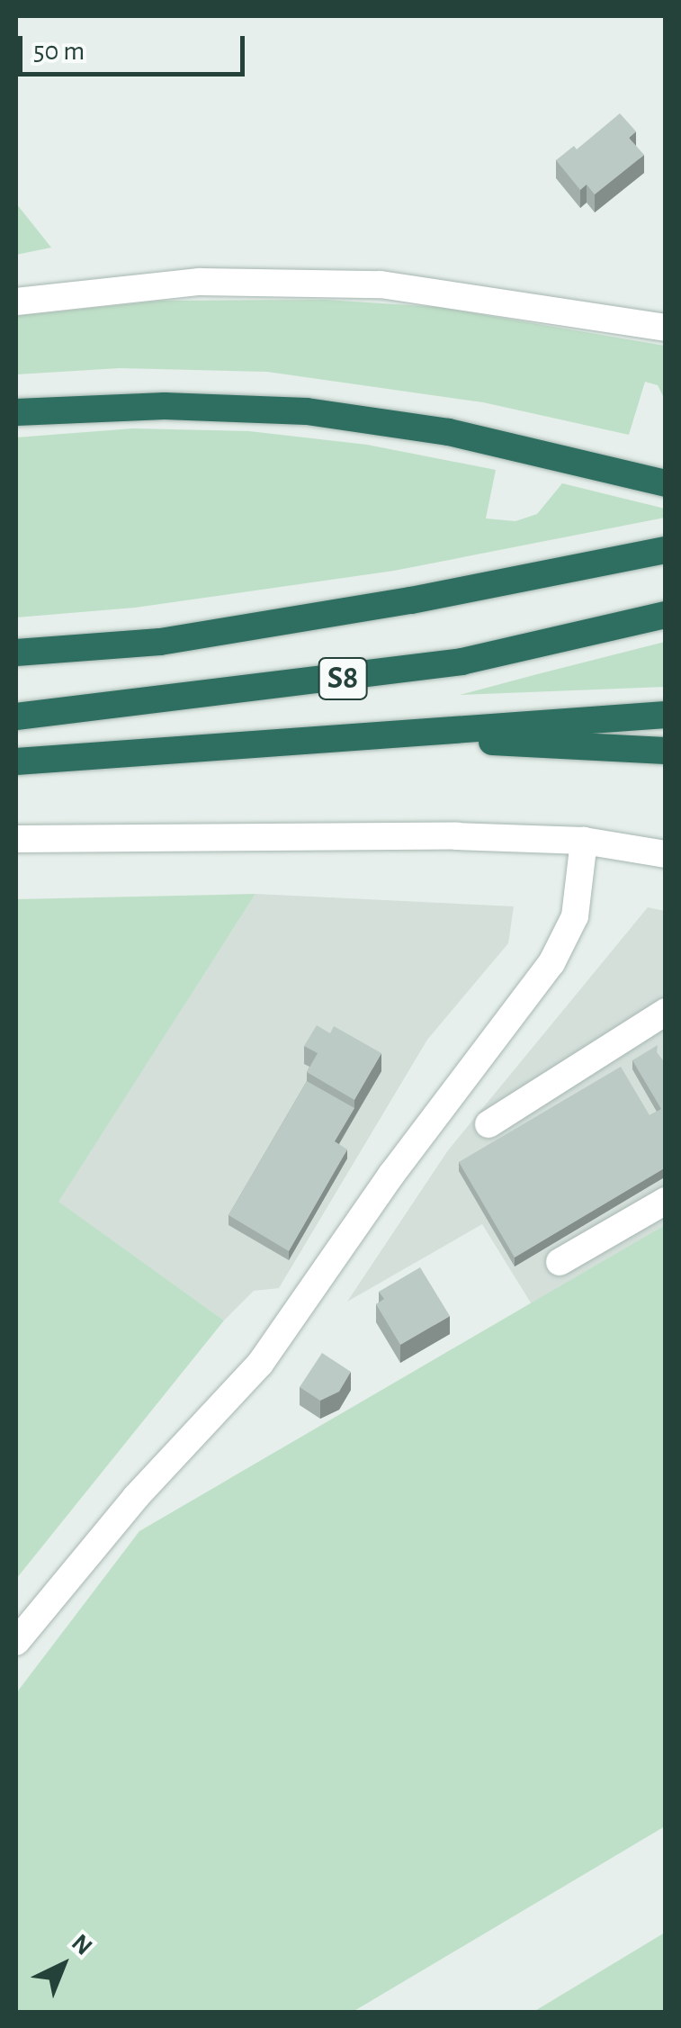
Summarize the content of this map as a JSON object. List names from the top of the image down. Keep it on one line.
{"streets":{"highway":["S8"]},"scale_bar":"50 m","north":"top right"}
